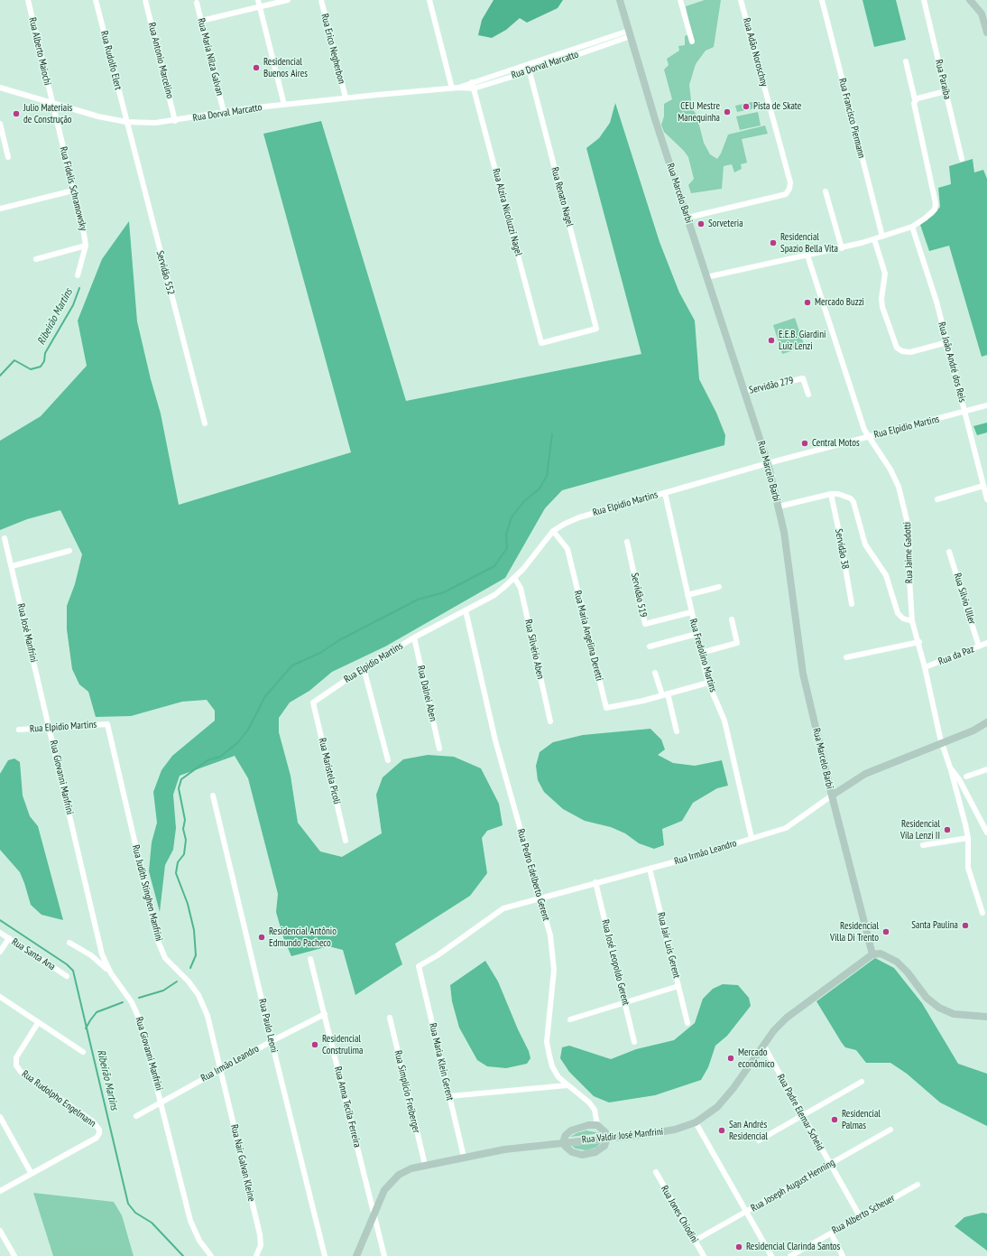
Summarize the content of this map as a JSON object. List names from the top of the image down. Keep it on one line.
{"streets":{"street":["Rua Erico Negherbon","Rua Alberto Maiochi","Rua Adão Noroschny","Rua Maria Nilza Galvan","Rua Rudolfo Elert","Rua Antonio Marcelino","Rua Dorval Marcatto","Rua Paraíba","Rua Francisco Piermann","Rua Fidelis Schramowsky","Rua Marcelo Barbi","Rua Renato Nagel","Rua Alzira Nicoluzzi Nagel","Servidão 552","Rua João André dos Reis","Servidão 279","Rua Elpidio Martins","Servidão 38","Rua Jaime Gadotti","Servidão 519","Rua Silvio Uller","Rua José Manfrini","Rua Maria Angelina Deretti","Rua Silvério Aben","Rua Fredolino Martins","Rua da Paz","Rua Dalnei Aben","Rua Maristela Picoli","Rua Giovanni Manfrini","Rua Irmão Leandro","Rua Pedro Edelberto Gerent","Rua Judith Stinghen Manfrini","Rua Jair Luis Gerent","Rua Santa Ana","Rua José Leopoldo Gerent","Rua Paulo Leoni","Rua Maria Klein Gerent","Rua Simplício Freiberger","Rua Rudolpho Engelmann","Rua Anna Tecila Ferreira","Rua Padre Elemar Scheid","Rua Valdir José Manfrini","Rua Nair Galvan Kleine","Rua Joseph August Henning","Rua Jones Chiodini","Rua Alberto Scheuer"]},"crossings":[["Rua Erico Negherbon","Rua Dorval Marcatto"],["Rua Alberto Maiochi","Rua Dorval Marcatto"],["Rua Alberto Maiochi","Rua Fidelis Schramowsky"],["Rua Adão Noroschny","Rua Marcelo Barbi"],["Rua Maria Nilza Galvan","Rua Dorval Marcatto"],["Rua Rudolfo Elert","Rua Dorval Marcatto"],["Rua Rudolfo Elert","Servidão 552"],["Rua Antonio Marcelino","Rua Dorval Marcatto"],["Rua Dorval Marcatto","Rua Fidelis Schramowsky"],["Rua Dorval Marcatto","Rua Marcelo Barbi"],["Rua Dorval Marcatto","Rua Renato Nagel"],["Rua Dorval Marcatto","Rua Alzira Nicoluzzi Nagel"],["Rua Dorval Marcatto","Servidão 552"],["Rua Marcelo Barbi","Servidão 279"],["Rua Marcelo Barbi","Rua Elpidio Martins"],["Rua Marcelo Barbi","Rua Irmão Leandro"],["Rua Marcelo Barbi","Rua Valdir José Manfrini"],["Rua Renato Nagel","Rua Alzira Nicoluzzi Nagel"],["Rua João André dos Reis","Rua Elpidio Martins"],["Rua Elpidio Martins","Rua Jaime Gadotti"],["Rua Elpidio Martins","Rua José Manfrini"],["Rua Elpidio Martins","Rua Maria Angelina Deretti"],["Rua Elpidio Martins","Rua Silvério Aben"],["Rua Elpidio Martins","Rua Fredolino Martins"],["Rua Elpidio Martins","Rua Dalnei Aben"],["Rua Elpidio Martins","Rua Maristela Picoli"],["Rua Elpidio Martins","Rua Giovanni Manfrini"],["Rua Elpidio Martins","Rua Pedro Edelberto Gerent"],["Rua Elpidio Martins","Rua Judith Stinghen Manfrini"],["Rua Jaime Gadotti","Rua da Paz"],["Rua Jaime Gadotti","Rua Irmão Leandro"],["Servidão 519","Rua Fredolino Martins"],["Rua Silvio Uller","Rua da Paz"],["Rua José Manfrini","Rua Giovanni Manfrini"],["Rua Fredolino Martins","Rua Irmão Leandro"],["Rua Giovanni Manfrini","Rua Irmão Leandro"],["Rua Irmão Leandro","Rua Pedro Edelberto Gerent"],["Rua Irmão Leandro","Rua Judith Stinghen Manfrini"],["Rua Irmão Leandro","Rua Jair Luis Gerent"],["Rua Irmão Leandro","Rua José Leopoldo Gerent"],["Rua Irmão Leandro","Rua Paulo Leoni"],["Rua Irmão Leandro","Rua Maria Klein Gerent"],["Rua Irmão Leandro","Rua Anna Tecila Ferreira"],["Rua Irmão Leandro","Rua Nair Galvan Kleine"],["Rua Judith Stinghen Manfrini","Rua Nair Galvan Kleine"],["Rua Maria Klein Gerent","Rua Valdir José Manfrini"],["Rua Simplício Freiberger","Rua Valdir José Manfrini"],["Rua Anna Tecila Ferreira","Rua Valdir José Manfrini"],["Rua Padre Elemar Scheid","Rua Valdir José Manfrini"],["Rua Padre Elemar Scheid","Rua Joseph August Henning"],["Rua Padre Elemar Scheid","Rua Alberto Scheuer"],["Rua Joseph August Henning","Rua Jones Chiodini"]],"water":["Ribeirão Martins"],"places":["Residencial Buenos Aires","Pista de Skate","CEU Mestre Manequinha","Julio Materiais de Construção","Sorveteria","Residencial Spazio Bella Vita","Mercado Buzzi","E.E.B. Giardini Luiz Lenzi","Central Motos","Residencial Vila Lenzi II","Santa Paulina","Residencial Villa Di Trento","Residencial Antônio Edmundo Pacheco","Residencial Construlima","Mercado econômico","Residencial Palmas","San Andrés Residencial","Residencial Clarinda Santos"]}
